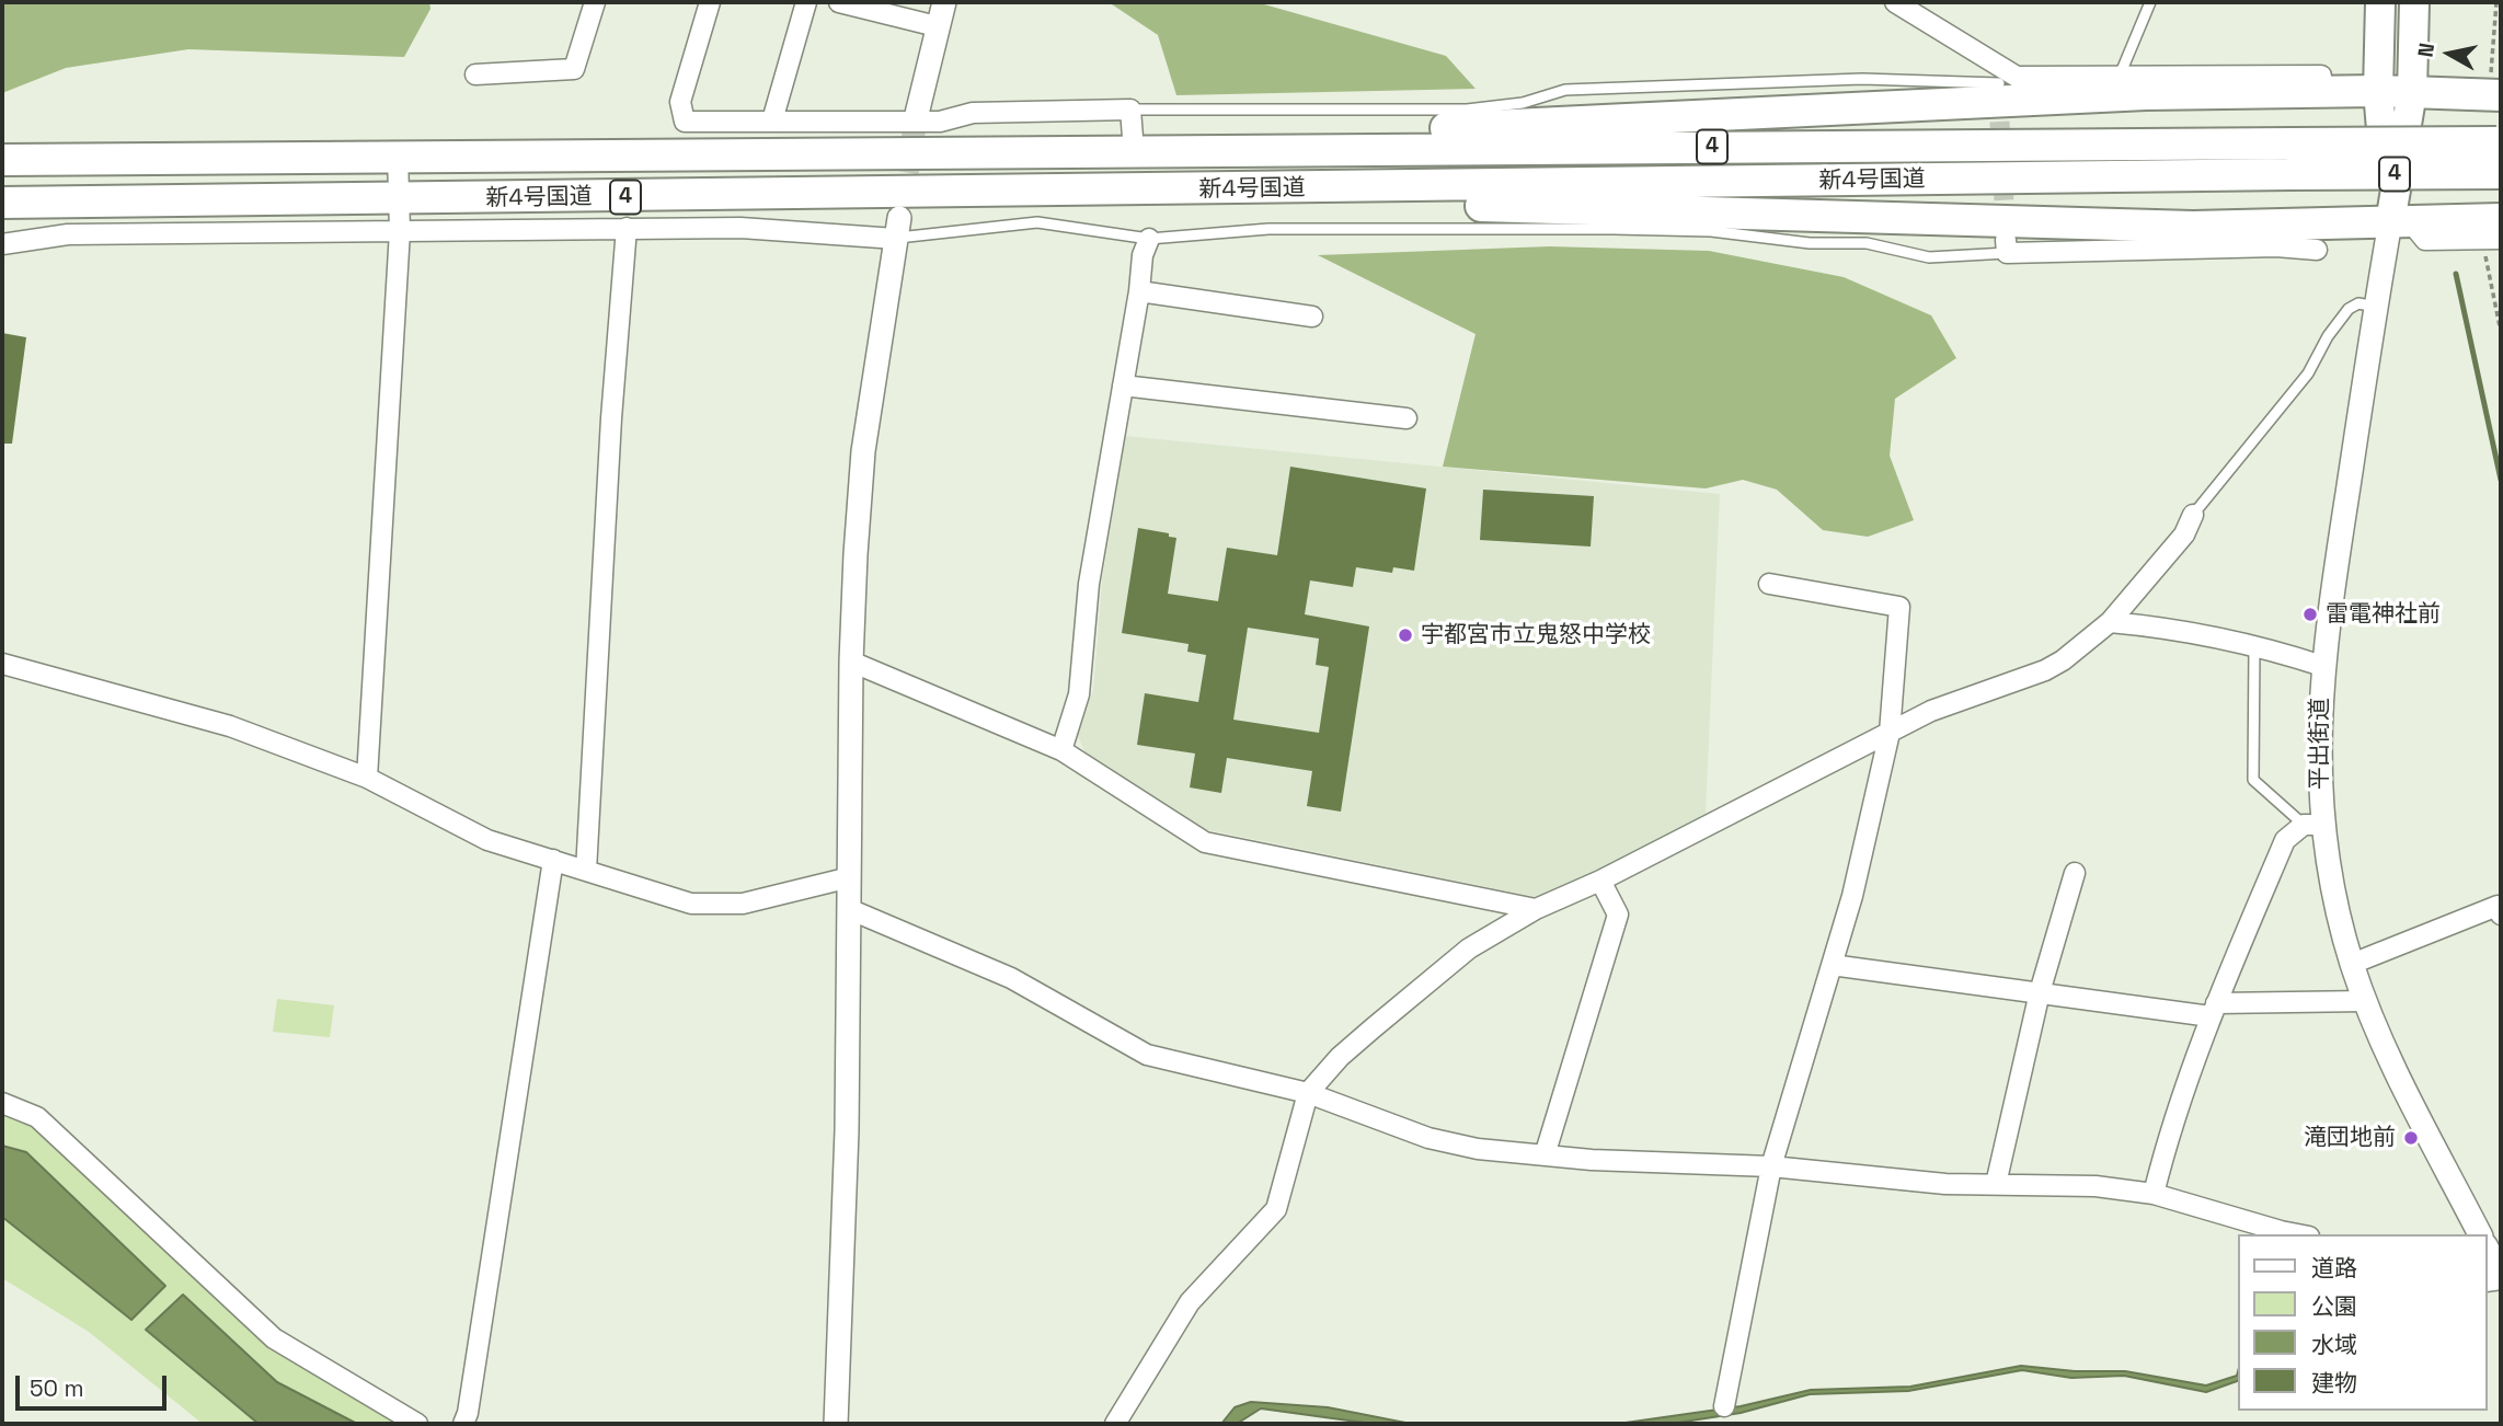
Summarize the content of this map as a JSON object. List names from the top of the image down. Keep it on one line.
{"streets":{"highway":["4","新4号国道"],"street":["平出街道"]},"places":["雷電神社前","宇都宮市立鬼怒中学校","滝団地前"],"legend":["道路","公園","水域","建物"],"scale_bar":"50 m","north":"left"}
